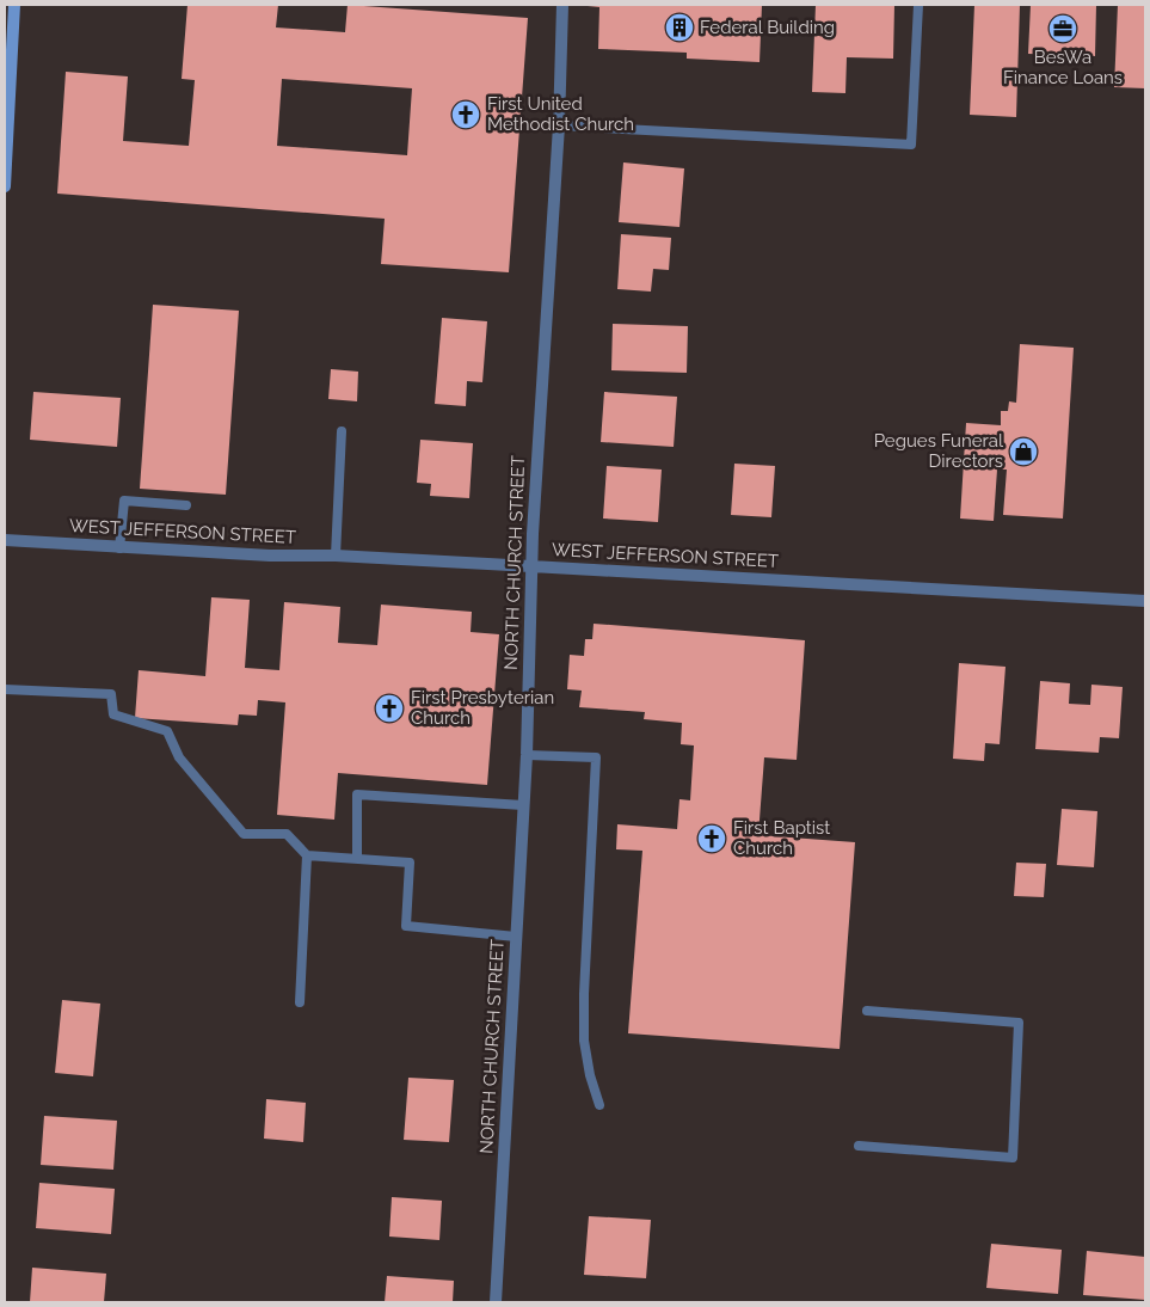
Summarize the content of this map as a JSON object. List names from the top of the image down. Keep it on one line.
{"streets":{"street":["WEST JEFFERSON STREET","NORTH CHURCH STREET"]},"crossings":[["WEST JEFFERSON STREET","NORTH CHURCH STREET"]],"places":{"building":["Federal Building"],"office":["BesWa Finance Loans"],"church":["First United Methodist Church","First Presbyterian Church","First Baptist Church"],"shop":["Pegues Funeral Directors"]}}
